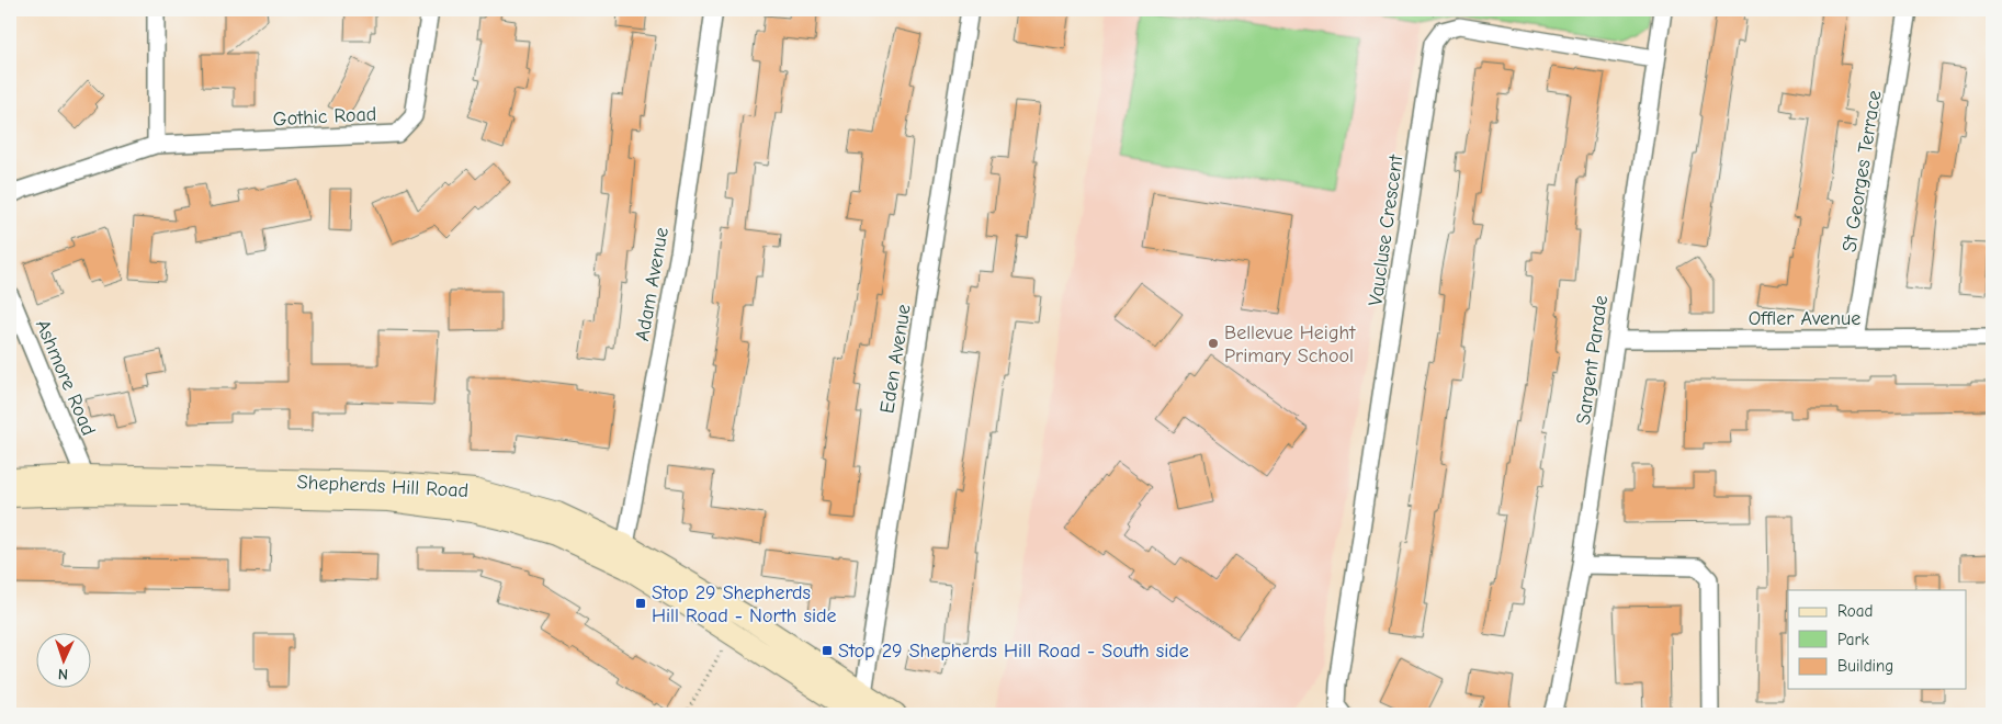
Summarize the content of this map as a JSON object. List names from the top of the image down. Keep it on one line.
{"streets":{"main road":["Shepherds Hill Road"],"street":["Gothic Road","St Georges Terrace","Vaucluse Crescent","Adam Avenue","Offler Avenue","Eden Avenue","Sargent Parade","Ashmore Road"]},"crossings":[["St Georges Terrace","Offler Avenue"],["Vaucluse Crescent","Sargent Parade"],["Adam Avenue","Shepherds Hill Road"],["Offler Avenue","Sargent Parade"],["Eden Avenue","Shepherds Hill Road"],["Ashmore Road","Shepherds Hill Road"]],"places":{"other":["Bellevue Height Primary School"],"transit":["Stop 29 Shepherds Hill Road - North side","Stop 29 Shepherds Hill Road - South side"]},"legend":["Road","Park","Building"],"north":"bottom"}
